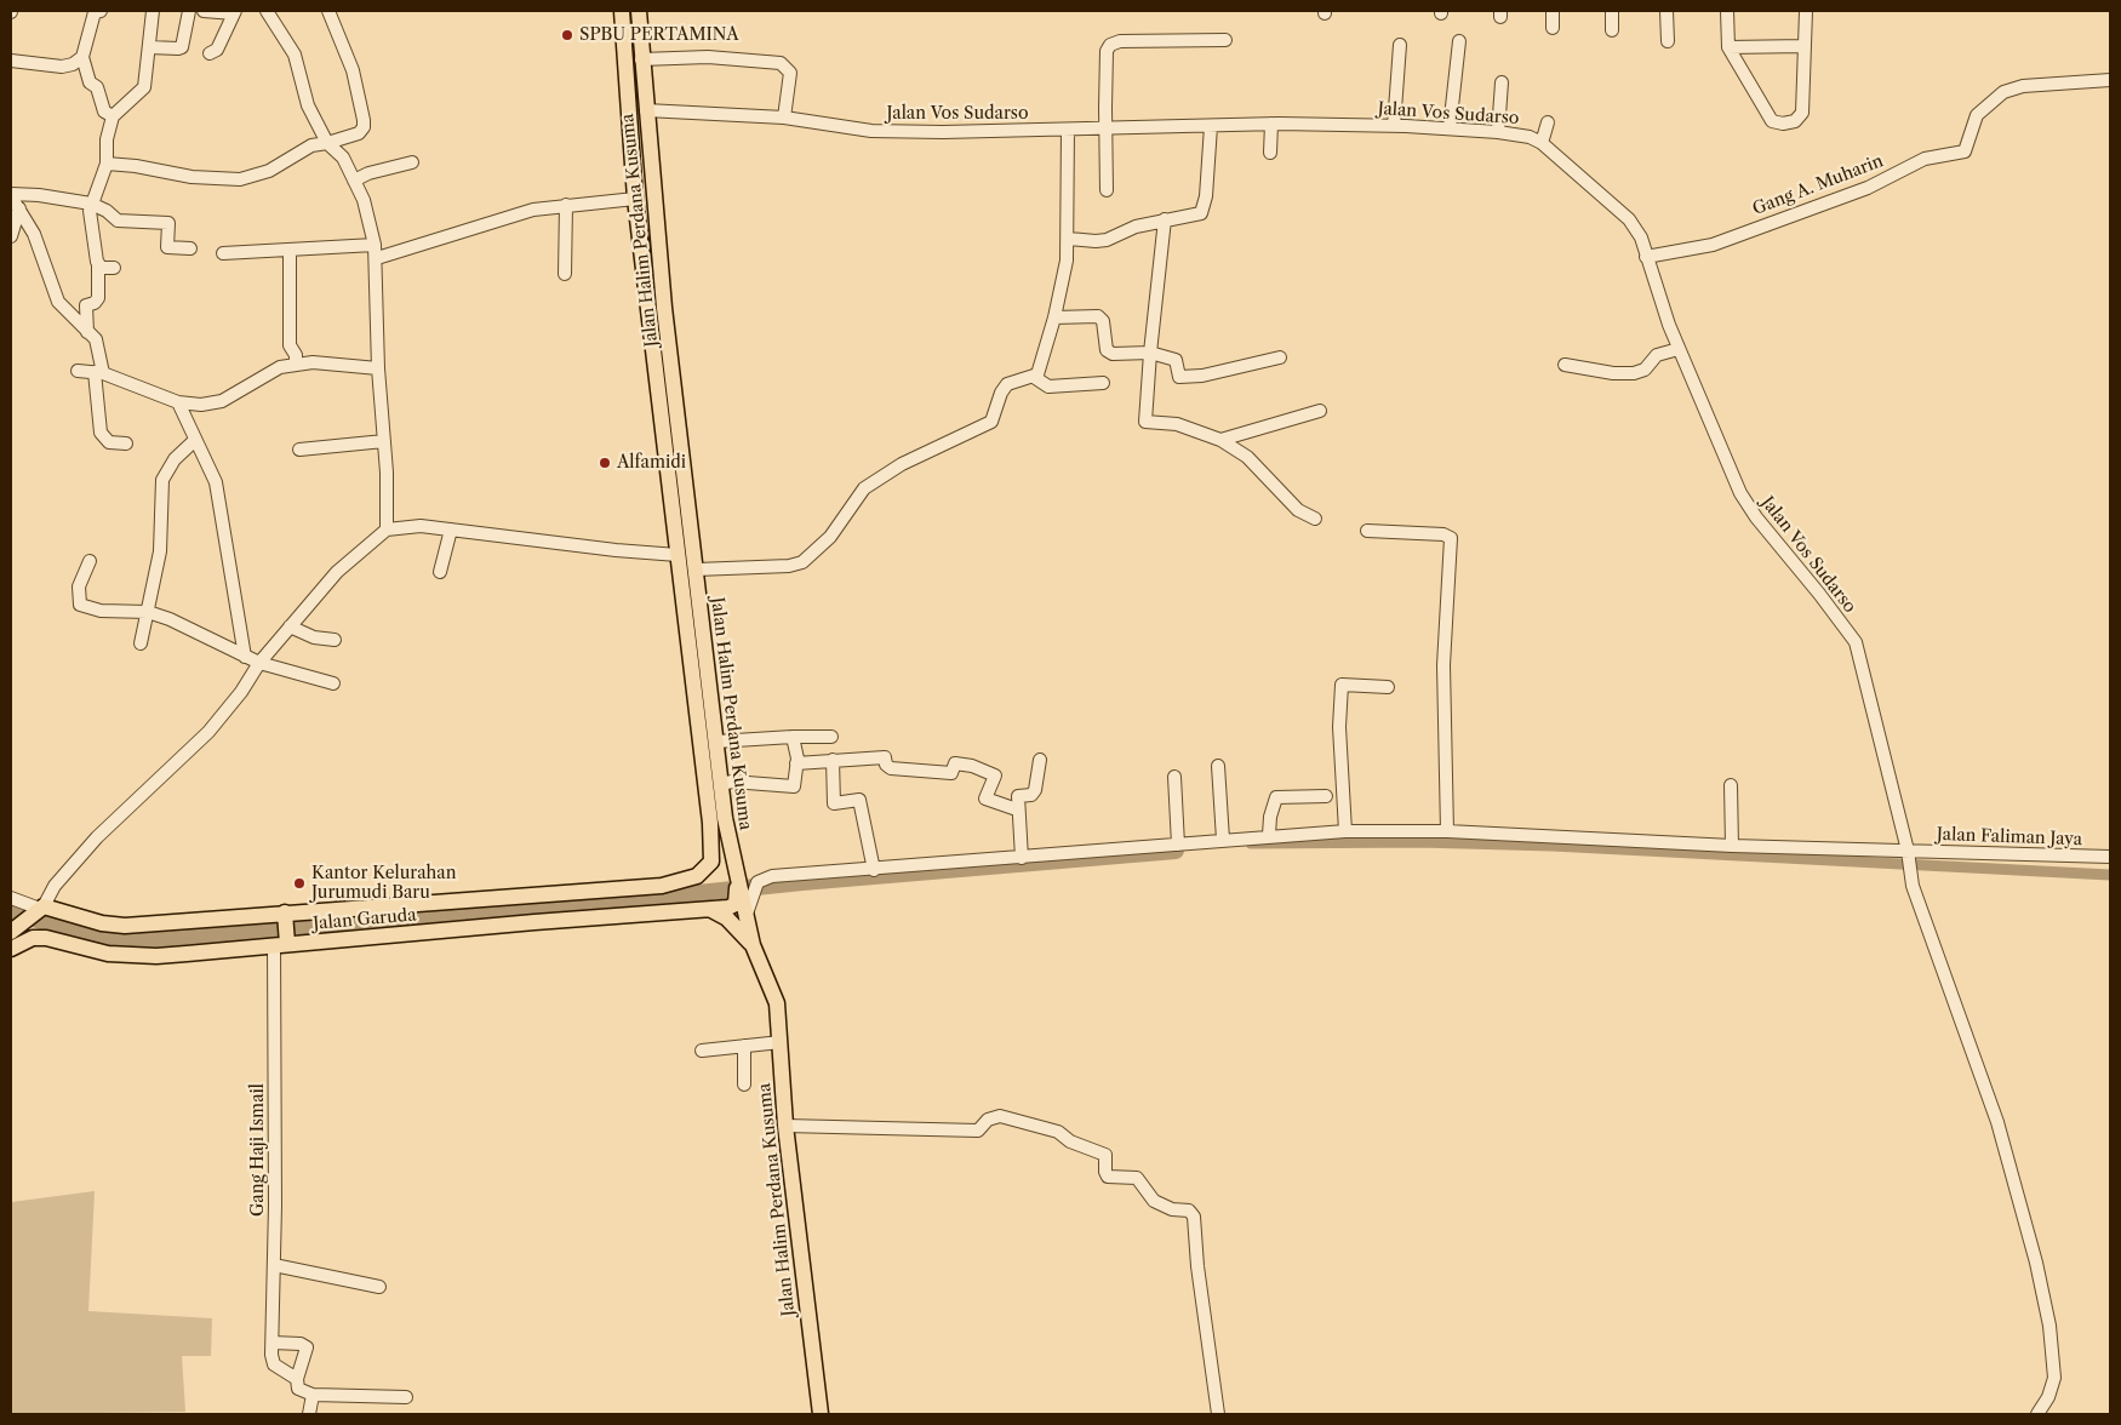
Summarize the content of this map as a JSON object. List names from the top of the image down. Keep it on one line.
{"streets":{"main road":["Jalan Halim Perdana Kusuma","Jalan Garuda"],"street":["Jalan Vos Sudarso","Gang A. Muharin","Jalan Faliman Jaya","Gang Haji Ismail"]},"crossings":[["Jalan Vos Sudarso","Gang A. Muharin"],["Jalan Vos Sudarso","Jalan Halim Perdana Kusuma"],["Jalan Vos Sudarso","Jalan Faliman Jaya"],["Jalan Halim Perdana Kusuma","Jalan Faliman Jaya"],["Jalan Halim Perdana Kusuma","Jalan Garuda"],["Jalan Faliman Jaya","Jalan Garuda"],["Jalan Garuda","Gang Haji Ismail"]],"places":["SPBU PERTAMINA","Alfamidi","Kantor Kelurahan Jurumudi Baru"]}
